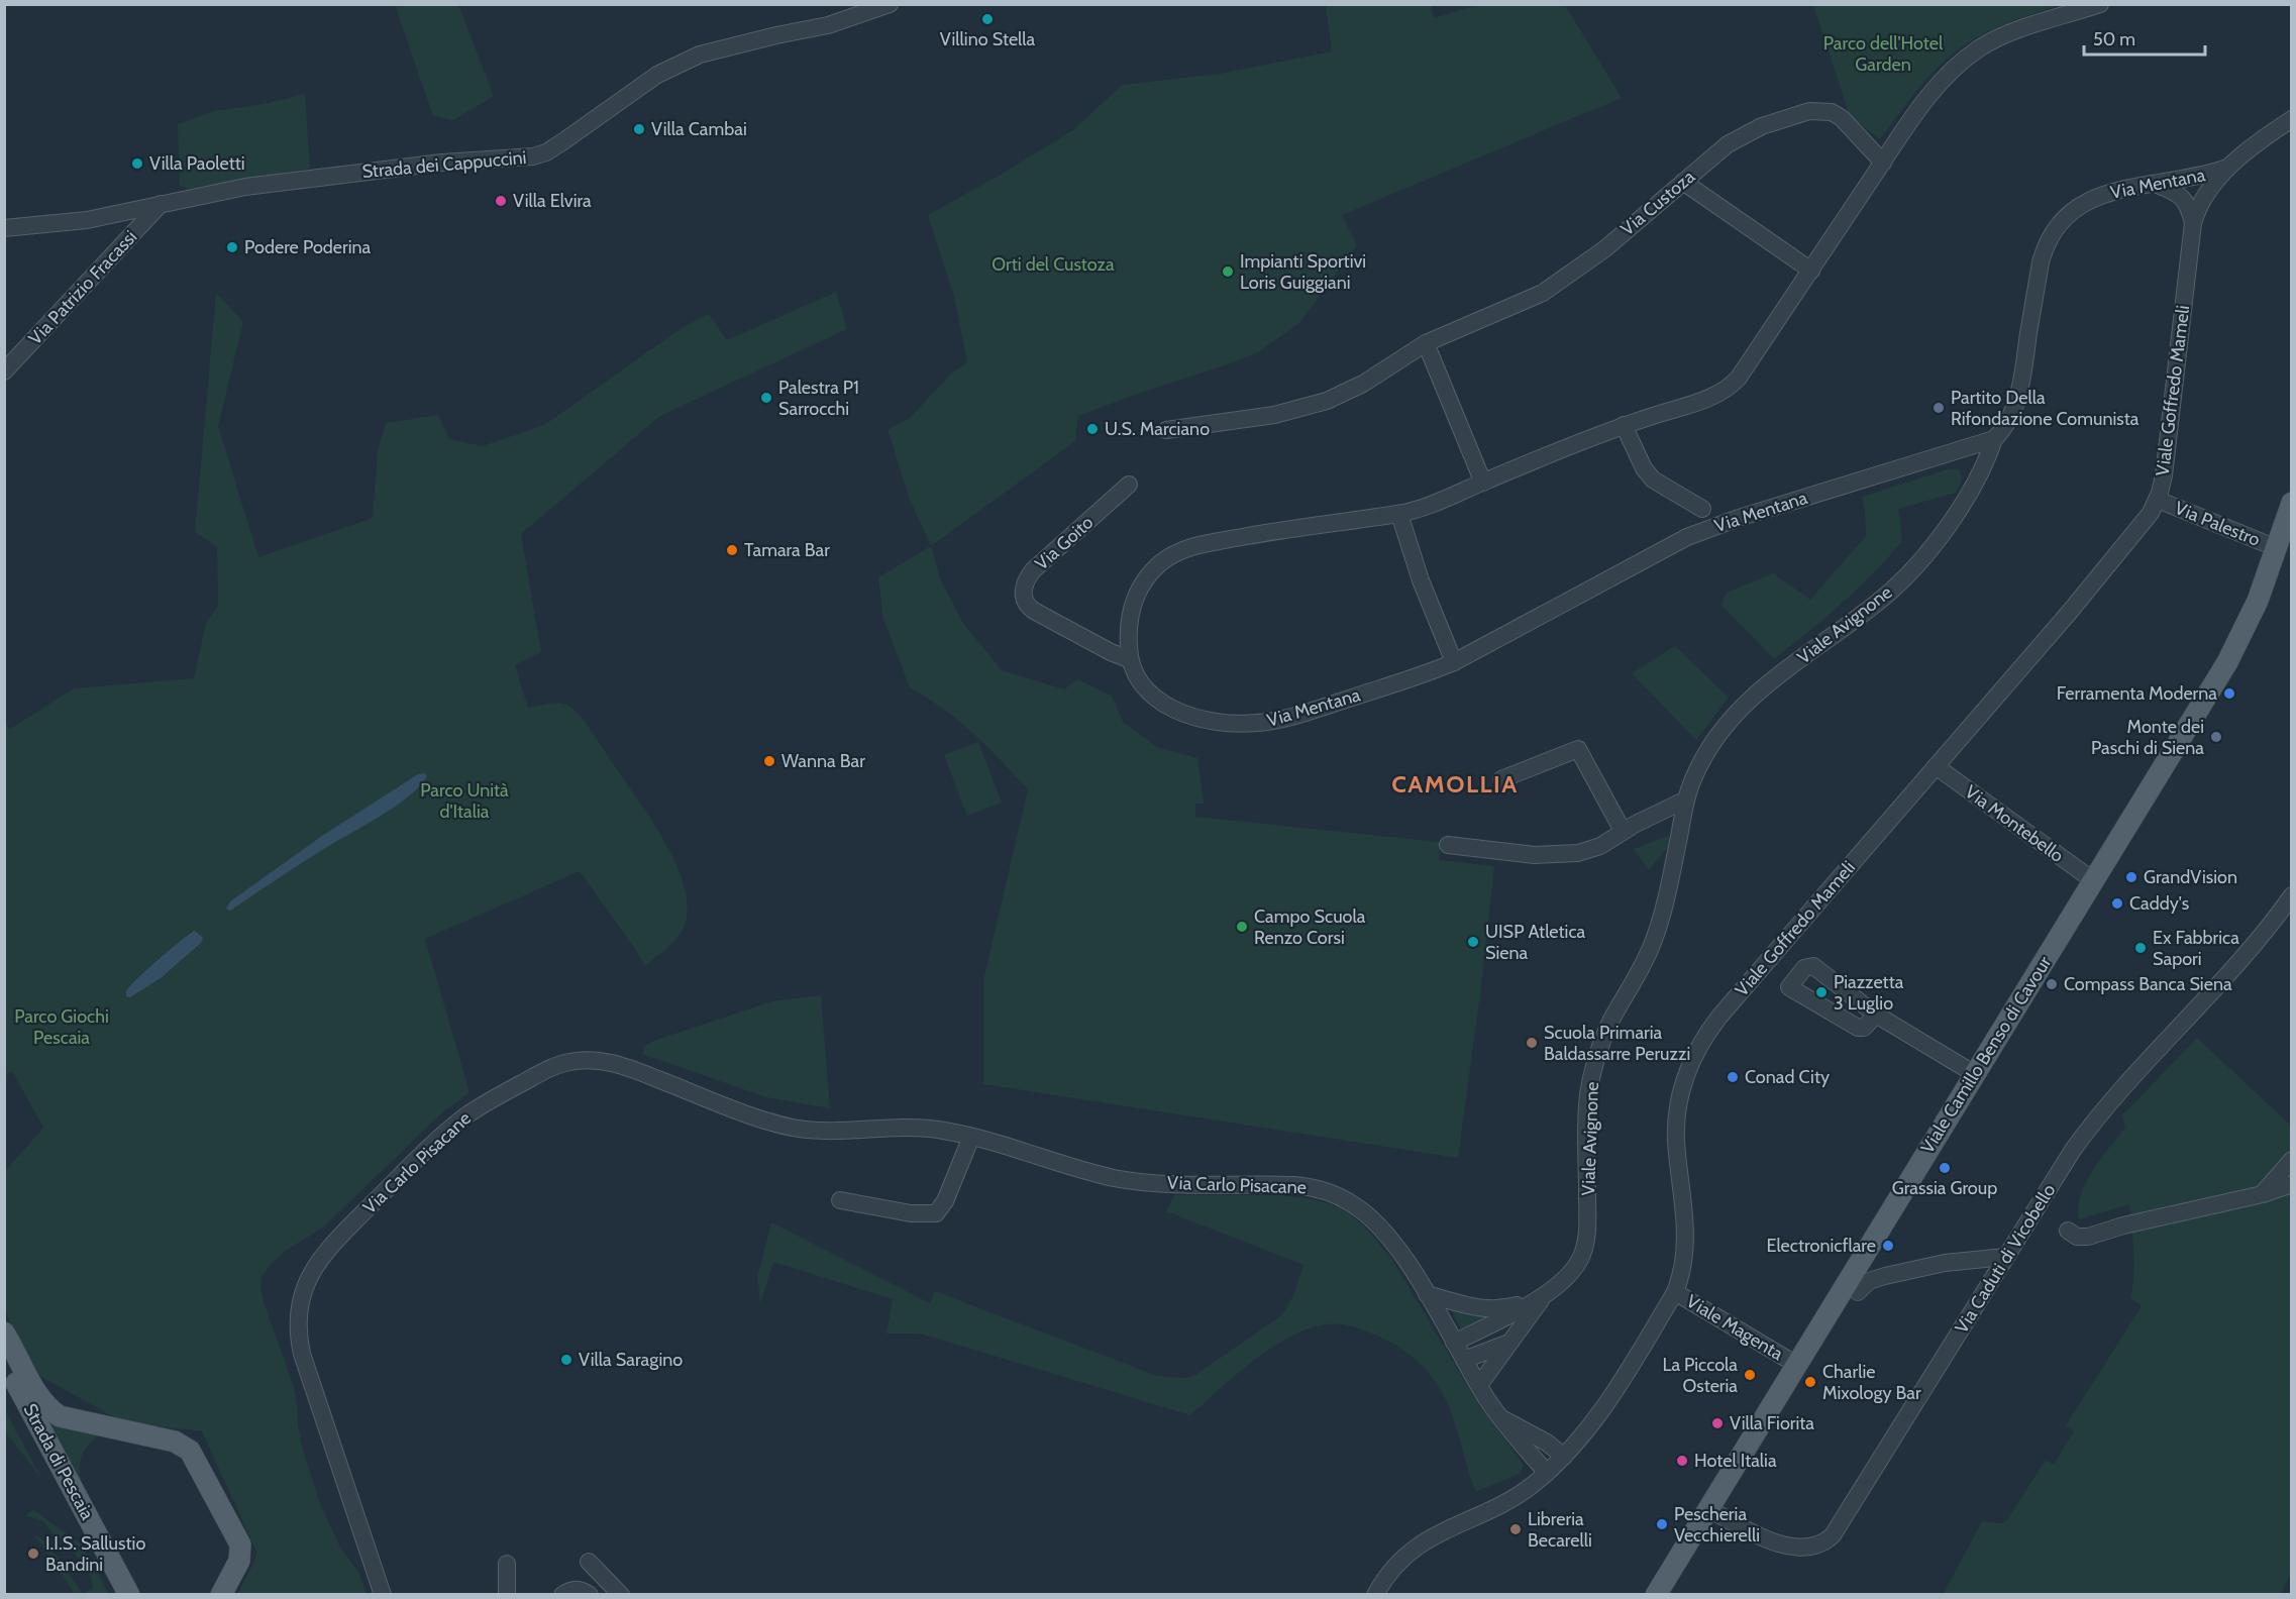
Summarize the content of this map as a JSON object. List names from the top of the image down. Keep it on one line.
{"streets":{"main road":["Viale Camillo Benso di Cavour","Strada di Pescaia"],"street":["Strada dei Cappuccini","Via Mentana","Via Custoza","Via Patrizio Fracassi","Viale Goffredo Mameli","Via Palestro","Via Goito","Viale Avignone","Via Montebello","Via Carlo Pisacane","Via Caduti di Vicobello","Viale Magenta"]},"crossings":[["Strada dei Cappuccini","Via Patrizio Fracassi"],["Via Mentana","Via Custoza"],["Via Mentana","Viale Goffredo Mameli"],["Via Mentana","Via Goito"],["Via Mentana","Viale Avignone"],["Viale Goffredo Mameli","Via Palestro"],["Viale Goffredo Mameli","Via Montebello"],["Viale Goffredo Mameli","Via Carlo Pisacane"],["Viale Goffredo Mameli","Viale Magenta"],["Via Palestro","Viale Camillo Benso di Cavour"],["Viale Avignone","Via Carlo Pisacane"],["Via Montebello","Viale Camillo Benso di Cavour"],["Viale Camillo Benso di Cavour","Via Caduti di Vicobello"],["Viale Camillo Benso di Cavour","Viale Magenta"]],"districts":["CAMOLLIA"],"parks":["Parco dell'Hotel Garden","Orti del Custoza","Parco Unità d'Italia","Parco Giochi Pescaia"],"places":["Villino Stella","Villa Cambai","Villa Paoletti","Villa Elvira","Podere Poderina","Impianti Sportivi Loris Guiggiani","Palestra P1 Sarrocchi","Partito Della Rifondazione Comunista","U.S. Marciano","Tamara Bar","Ferramenta Moderna","Monte dei Paschi di Siena","Wanna Bar","GrandVision","Caddy's","Campo Scuola Renzo Corsi","UISP Atletica Siena","Ex Fabbrica Sapori","Compass Banca Siena","Piazzetta 3 Luglio","Scuola Primaria Baldassarre Peruzzi","Conad City","Grassia Group","Electronicflare","Villa Saragino","La Piccola Osteria","Charlie Mixology Bar","Villa Fiorita","Hotel Italia","Pescheria Vecchierelli","Libreria Becarelli","I.I.S. Sallustio Bandini"],"scale_bar":"50 m"}
